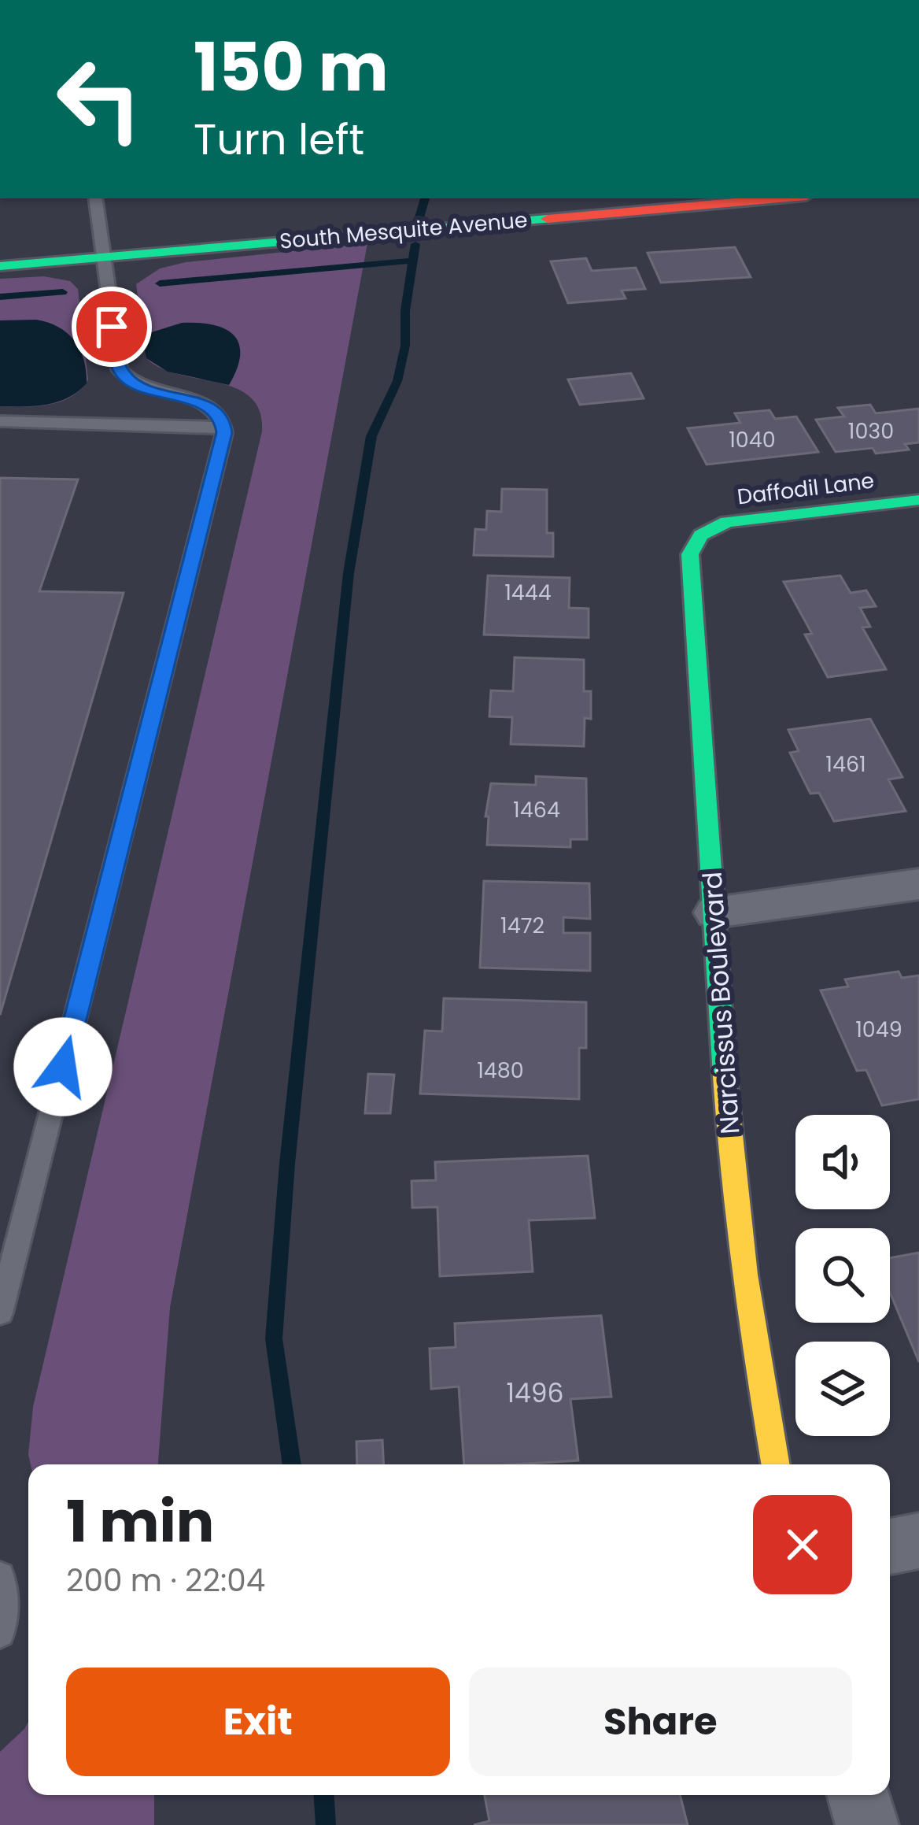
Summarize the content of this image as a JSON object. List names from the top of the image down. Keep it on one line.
{"streets":{"street":["South Mesquite Avenue","Daffodil Lane","Narcissus Boulevard"]},"crossings":[["Daffodil Lane","Narcissus Boulevard"]],"house_numbers":["1030","1040","1444","1461","1464","1472","1049","1480","1496"],"page":{"turn":["150 m","Turn left"],"heading":["1 min","200 m · 22:04"],"buttons":["Exit","Share"]}}
